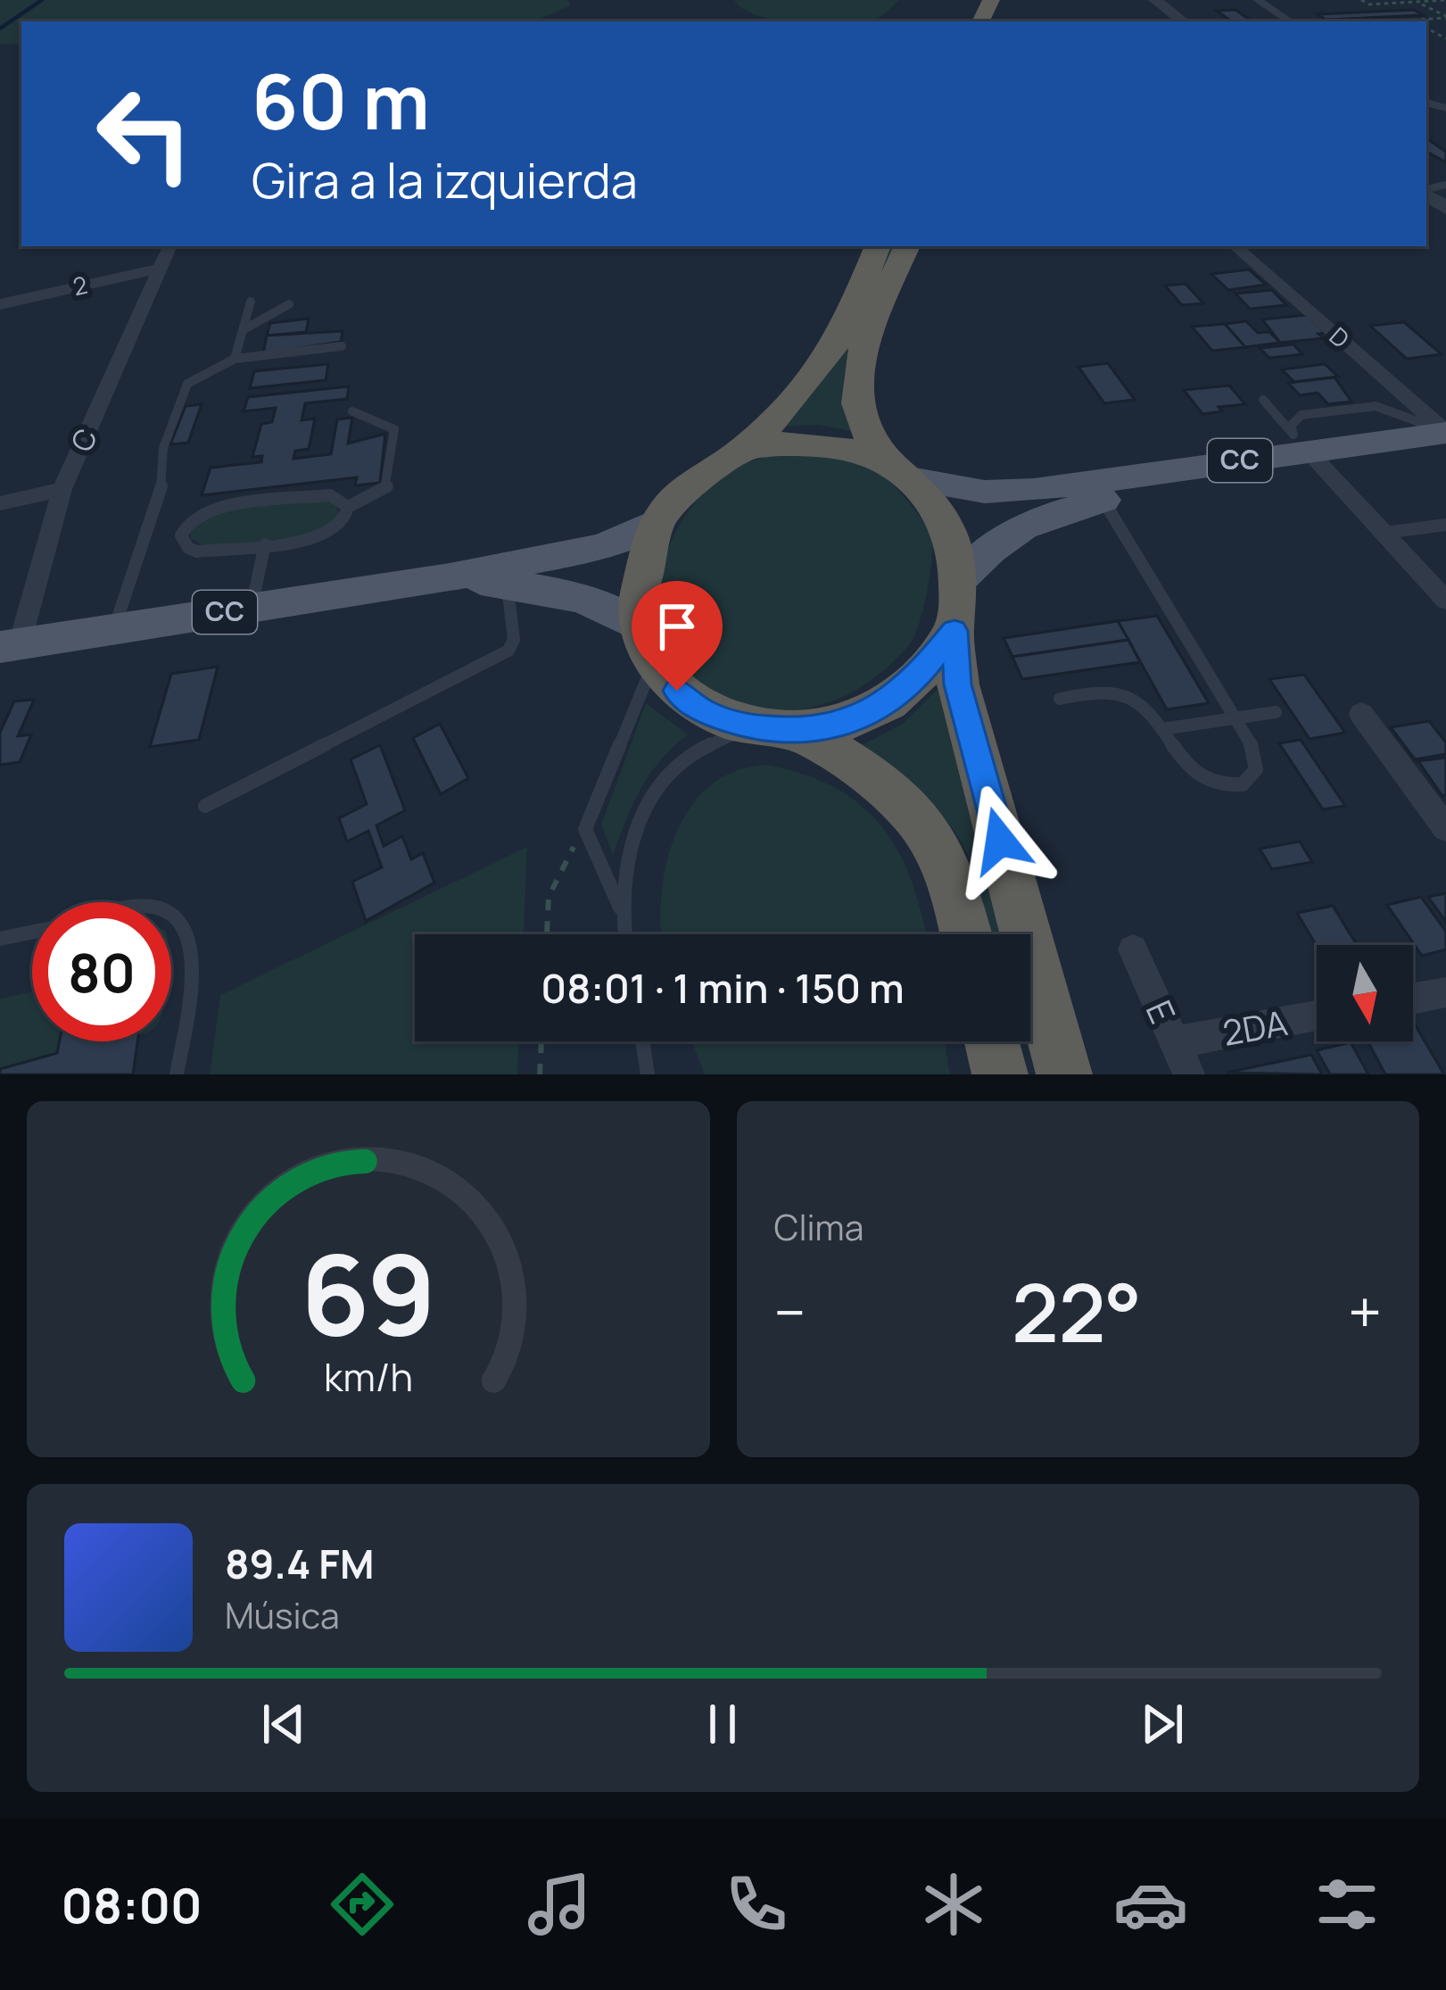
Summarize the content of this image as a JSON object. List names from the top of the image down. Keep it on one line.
{"streets":{"highway":["CC"],"street":["2","D","C","E","2DA"]},"crossings":[["2","C"],["D","CC"],["C","CC"],["E","2DA"]],"north":"bottom","page":{"turn":["60 m","Gira a la izquierda"],"limit":"80","trip":"08:01 · 1 min · 150 m","tile":"Clima","heat":["−","22°","+"],"song":["89.4 FM","Música"],"tabs":"08:00","gauge":["69","km/h"]}}
